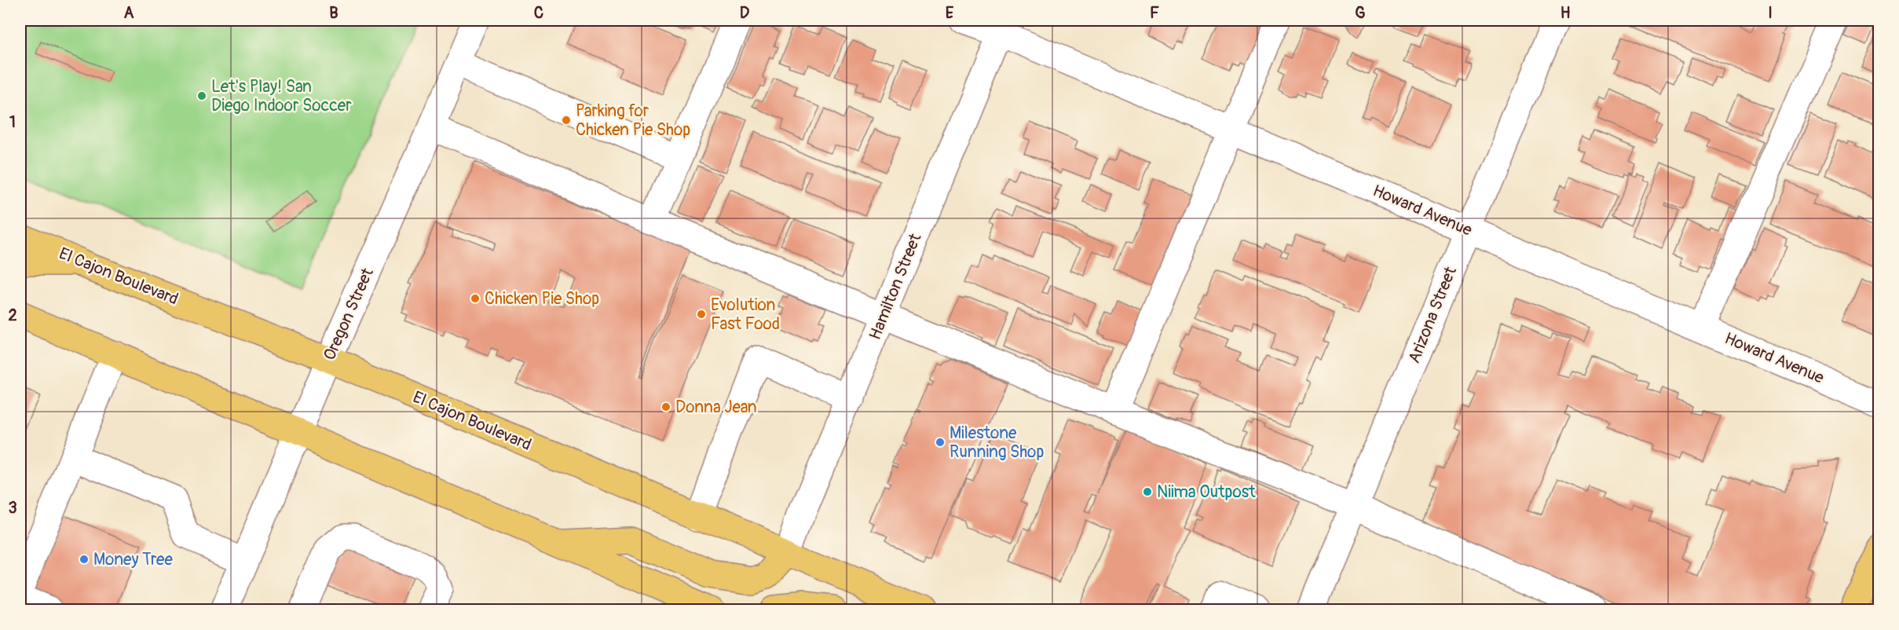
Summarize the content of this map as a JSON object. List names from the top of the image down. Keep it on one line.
{"streets":{"main road":["El Cajon Boulevard"],"street":["Howard Avenue","Hamilton Street","Oregon Street","Arizona Street"]},"crossings":[["Howard Avenue","Hamilton Street"],["Howard Avenue","Arizona Street"],["El Cajon Boulevard","Hamilton Street"],["El Cajon Boulevard","Oregon Street"]],"places":["Let's Play! San Diego Indoor Soccer","Parking for Chicken Pie Shop","Chicken Pie Shop","Evolution Fast Food","Donna Jean","Milestone Running Shop","Niima Outpost","Money Tree"],"grid":{"columns":["A","B","C","D","E","F","G","H","I"],"rows":["1","2","3"]}}
